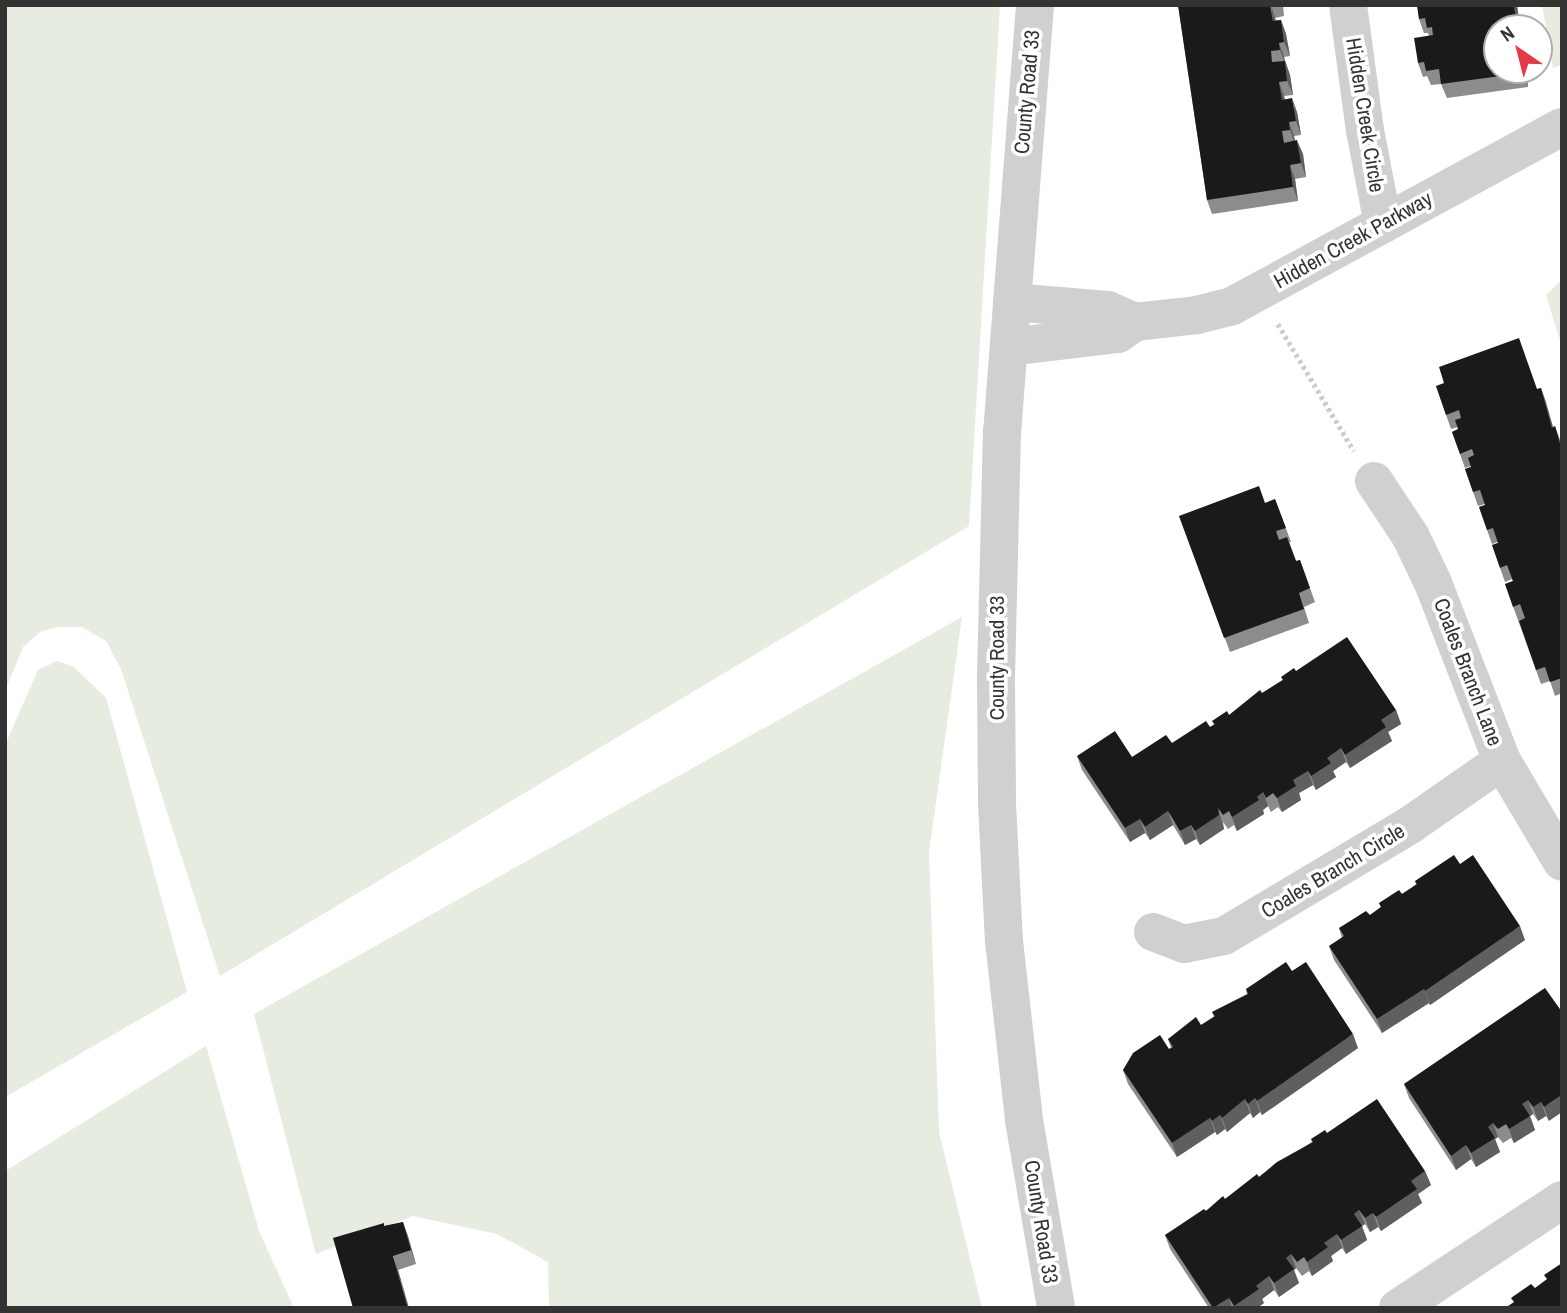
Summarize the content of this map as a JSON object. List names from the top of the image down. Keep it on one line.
{"streets":{"street":["County Road 33","Hidden Creek Circle","Hidden Creek Parkway","Coales Branch Lane","Coales Branch Circle"]},"crossings":[["County Road 33","Hidden Creek Parkway"],["Hidden Creek Circle","Hidden Creek Parkway"],["Coales Branch Lane","Coales Branch Circle"]],"north":"top left"}
